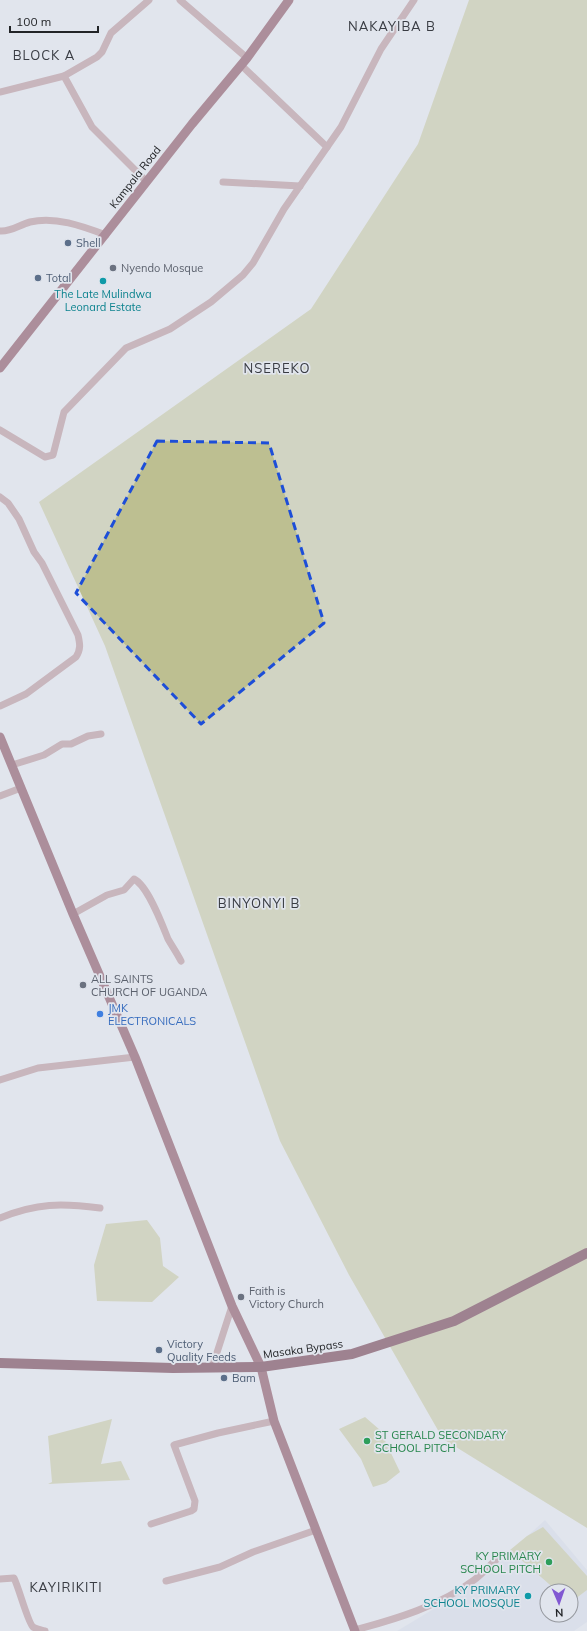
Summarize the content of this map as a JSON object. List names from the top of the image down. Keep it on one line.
{"streets":{"highway":["Masaka Bypass"],"main road":["Kampala Road"]},"districts":["NAKAYIBA B","BLOCK A","NSEREKO","BINYONYI B","KAYIRIKITI"],"places":["Shell","Nyendo Mosque","Total","The Late Mulindwa Leonard Estate","ALL SAINTS CHURCH OF UGANDA","JMK ELECTRONICALS","Faith is Victory Church","Victory Quality Feeds","Bam","ST GERALD SECONDARY SCHOOL PITCH","KY PRIMARY SCHOOL PITCH","KY PRIMARY SCHOOL MOSQUE"],"scale_bar":"100 m","north":"bottom"}
